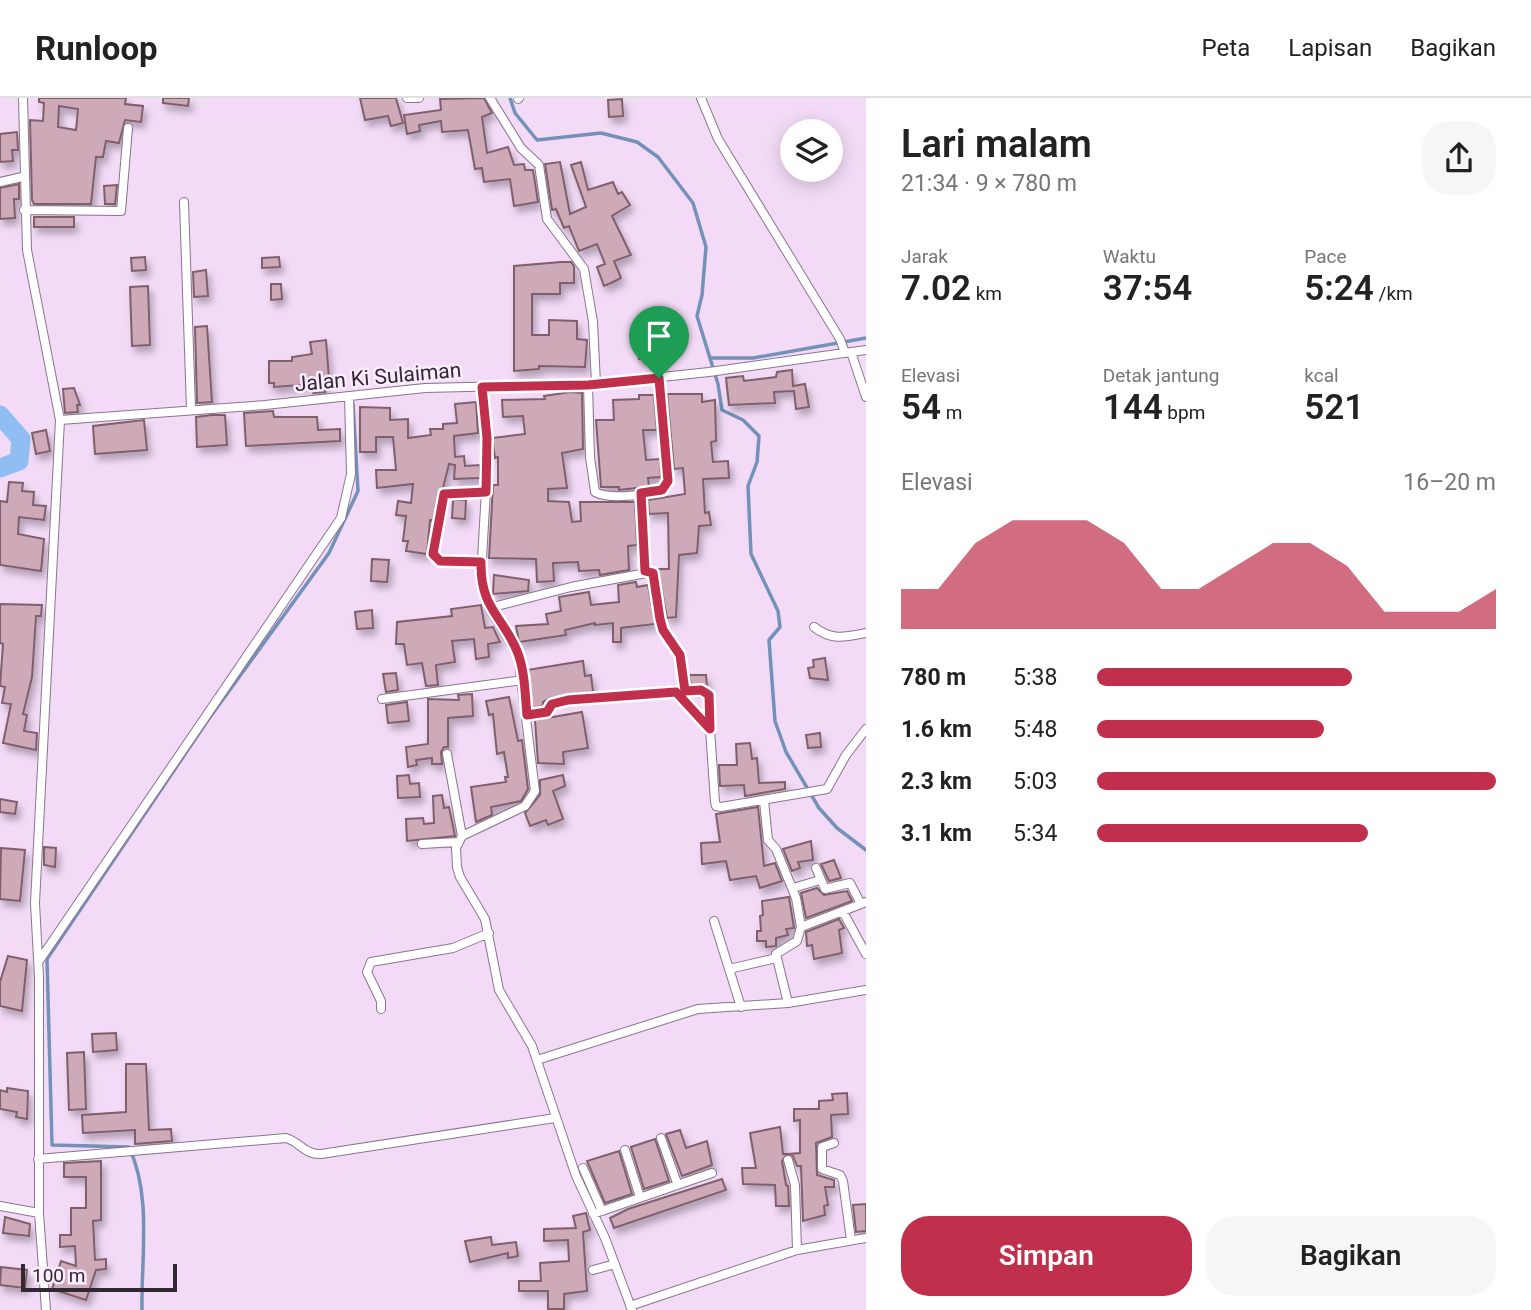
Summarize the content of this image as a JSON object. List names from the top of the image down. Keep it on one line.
{"streets":{"street":["Jalan Ki Sulaiman"]},"scale_bar":"100 m","page":{"header":"Runloop","nav":["Peta","Lapisan","Bagikan"],"heading":["Lari malam","21:34 · 9 × 780 m"],"stats":[["Jarak","7.02 km"],["Waktu","37:54"],["Pace","5:24 /km"],["Elevasi","54 m"],["Detak jantung","144 bpm"],["kcal","521"]],"chart":["Elevasi","16–20 m"],"list":[{"name":"780 m","note":"5:38"},{"name":"1.6 km","note":"5:48"},{"name":"2.3 km","note":"5:03"},{"name":"3.1 km","note":"5:34"}],"buttons":["Simpan","Bagikan"],"scale":"100 m"}}
